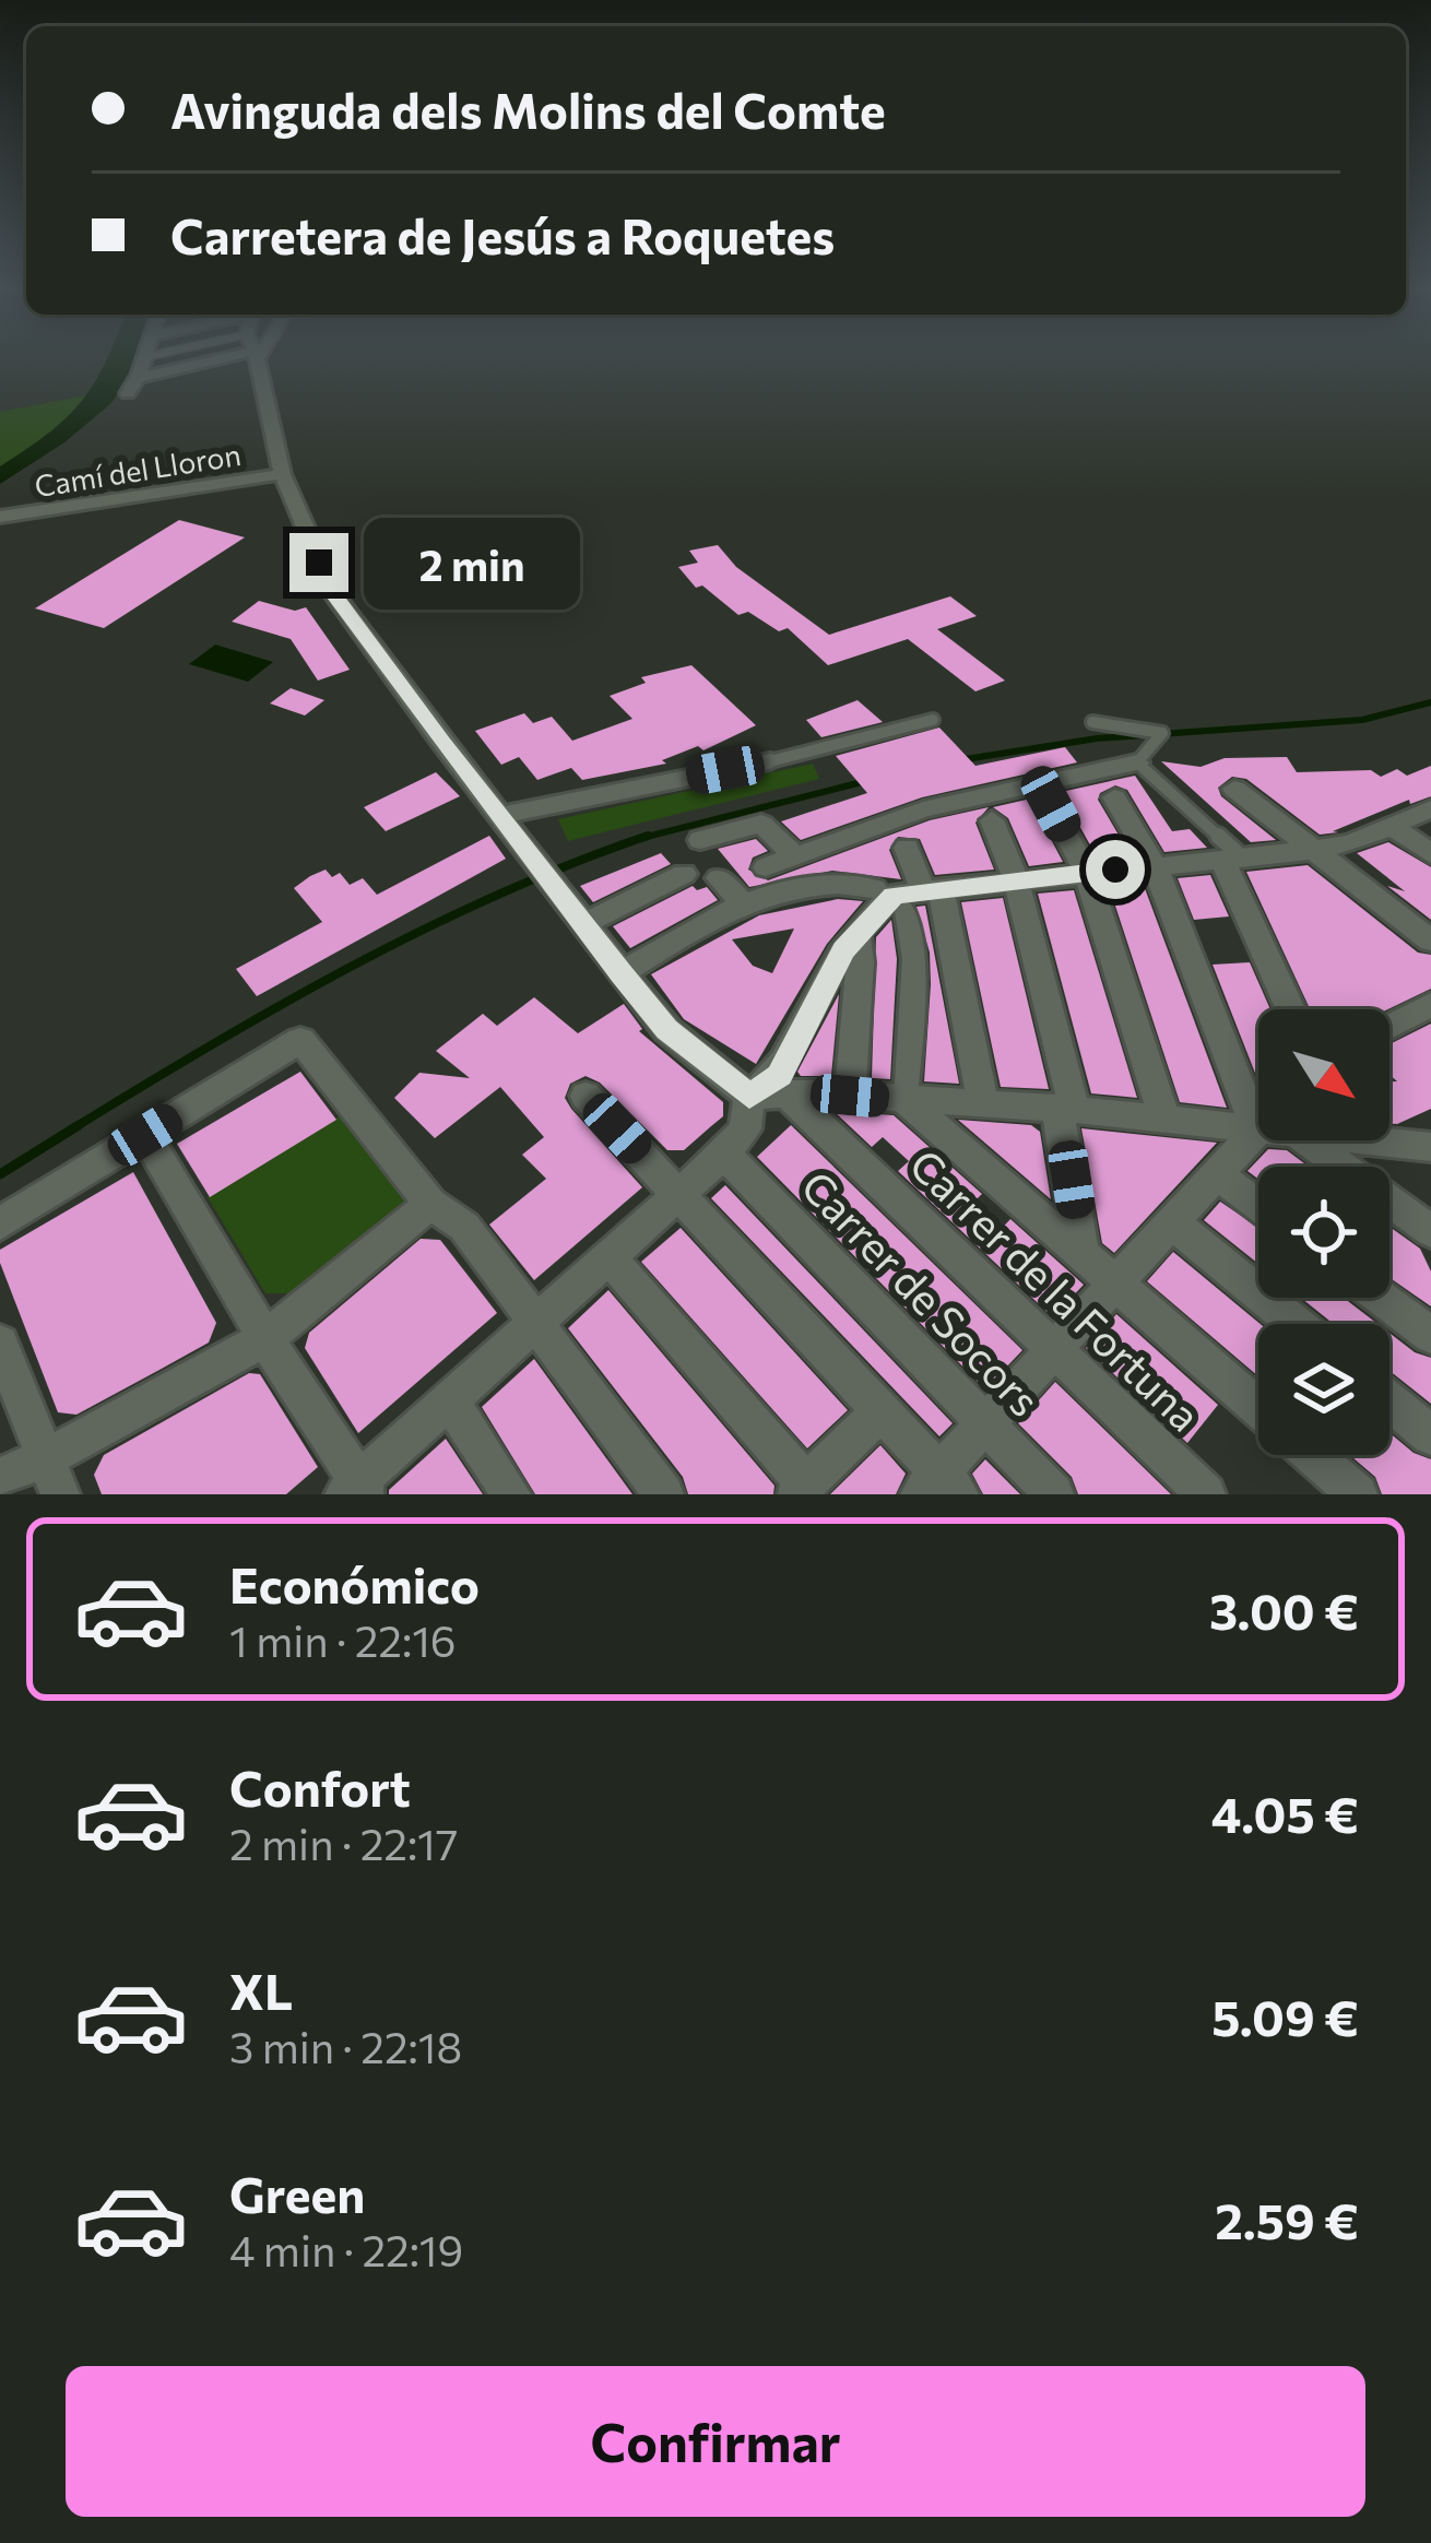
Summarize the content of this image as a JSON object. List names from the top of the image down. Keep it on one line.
{"streets":{"street":["Camí del Lloron","Carrer de la Fortuna","Carrer de Socors"]},"crossings":[["Camí del Lloron","Carrer de la Fortuna"]],"north":"bottom right","page":{"banner":["Avinguda dels Molins del Comte","Carretera de Jesús a Roquetes"],"bubble":"2 min","list":[{"name":"Económico","note":"1 min · 22:16","value":"3.00 €"},{"name":"Confort","note":"2 min · 22:17","value":"4.05 €"},{"name":"XL","note":"3 min · 22:18","value":"5.09 €"},{"name":"Green","note":"4 min · 22:19","value":"2.59 €"}],"buttons":"Confirmar"}}
